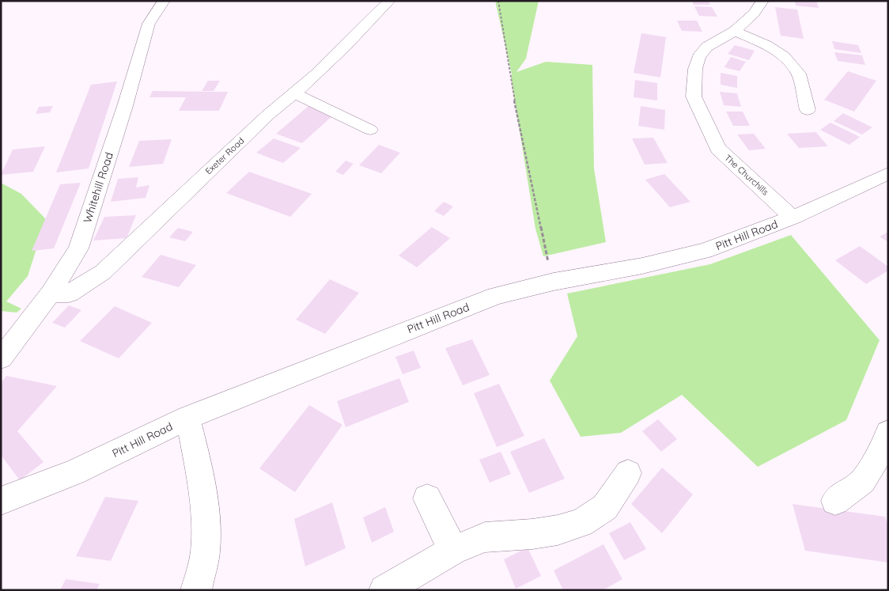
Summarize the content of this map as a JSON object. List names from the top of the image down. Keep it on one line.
{"streets":{"street":["Exeter Road","The Churchills","Whitehill Road","Pitt Hill Road"]},"crossings":[["Exeter Road","Whitehill Road"],["The Churchills","Pitt Hill Road"]]}
